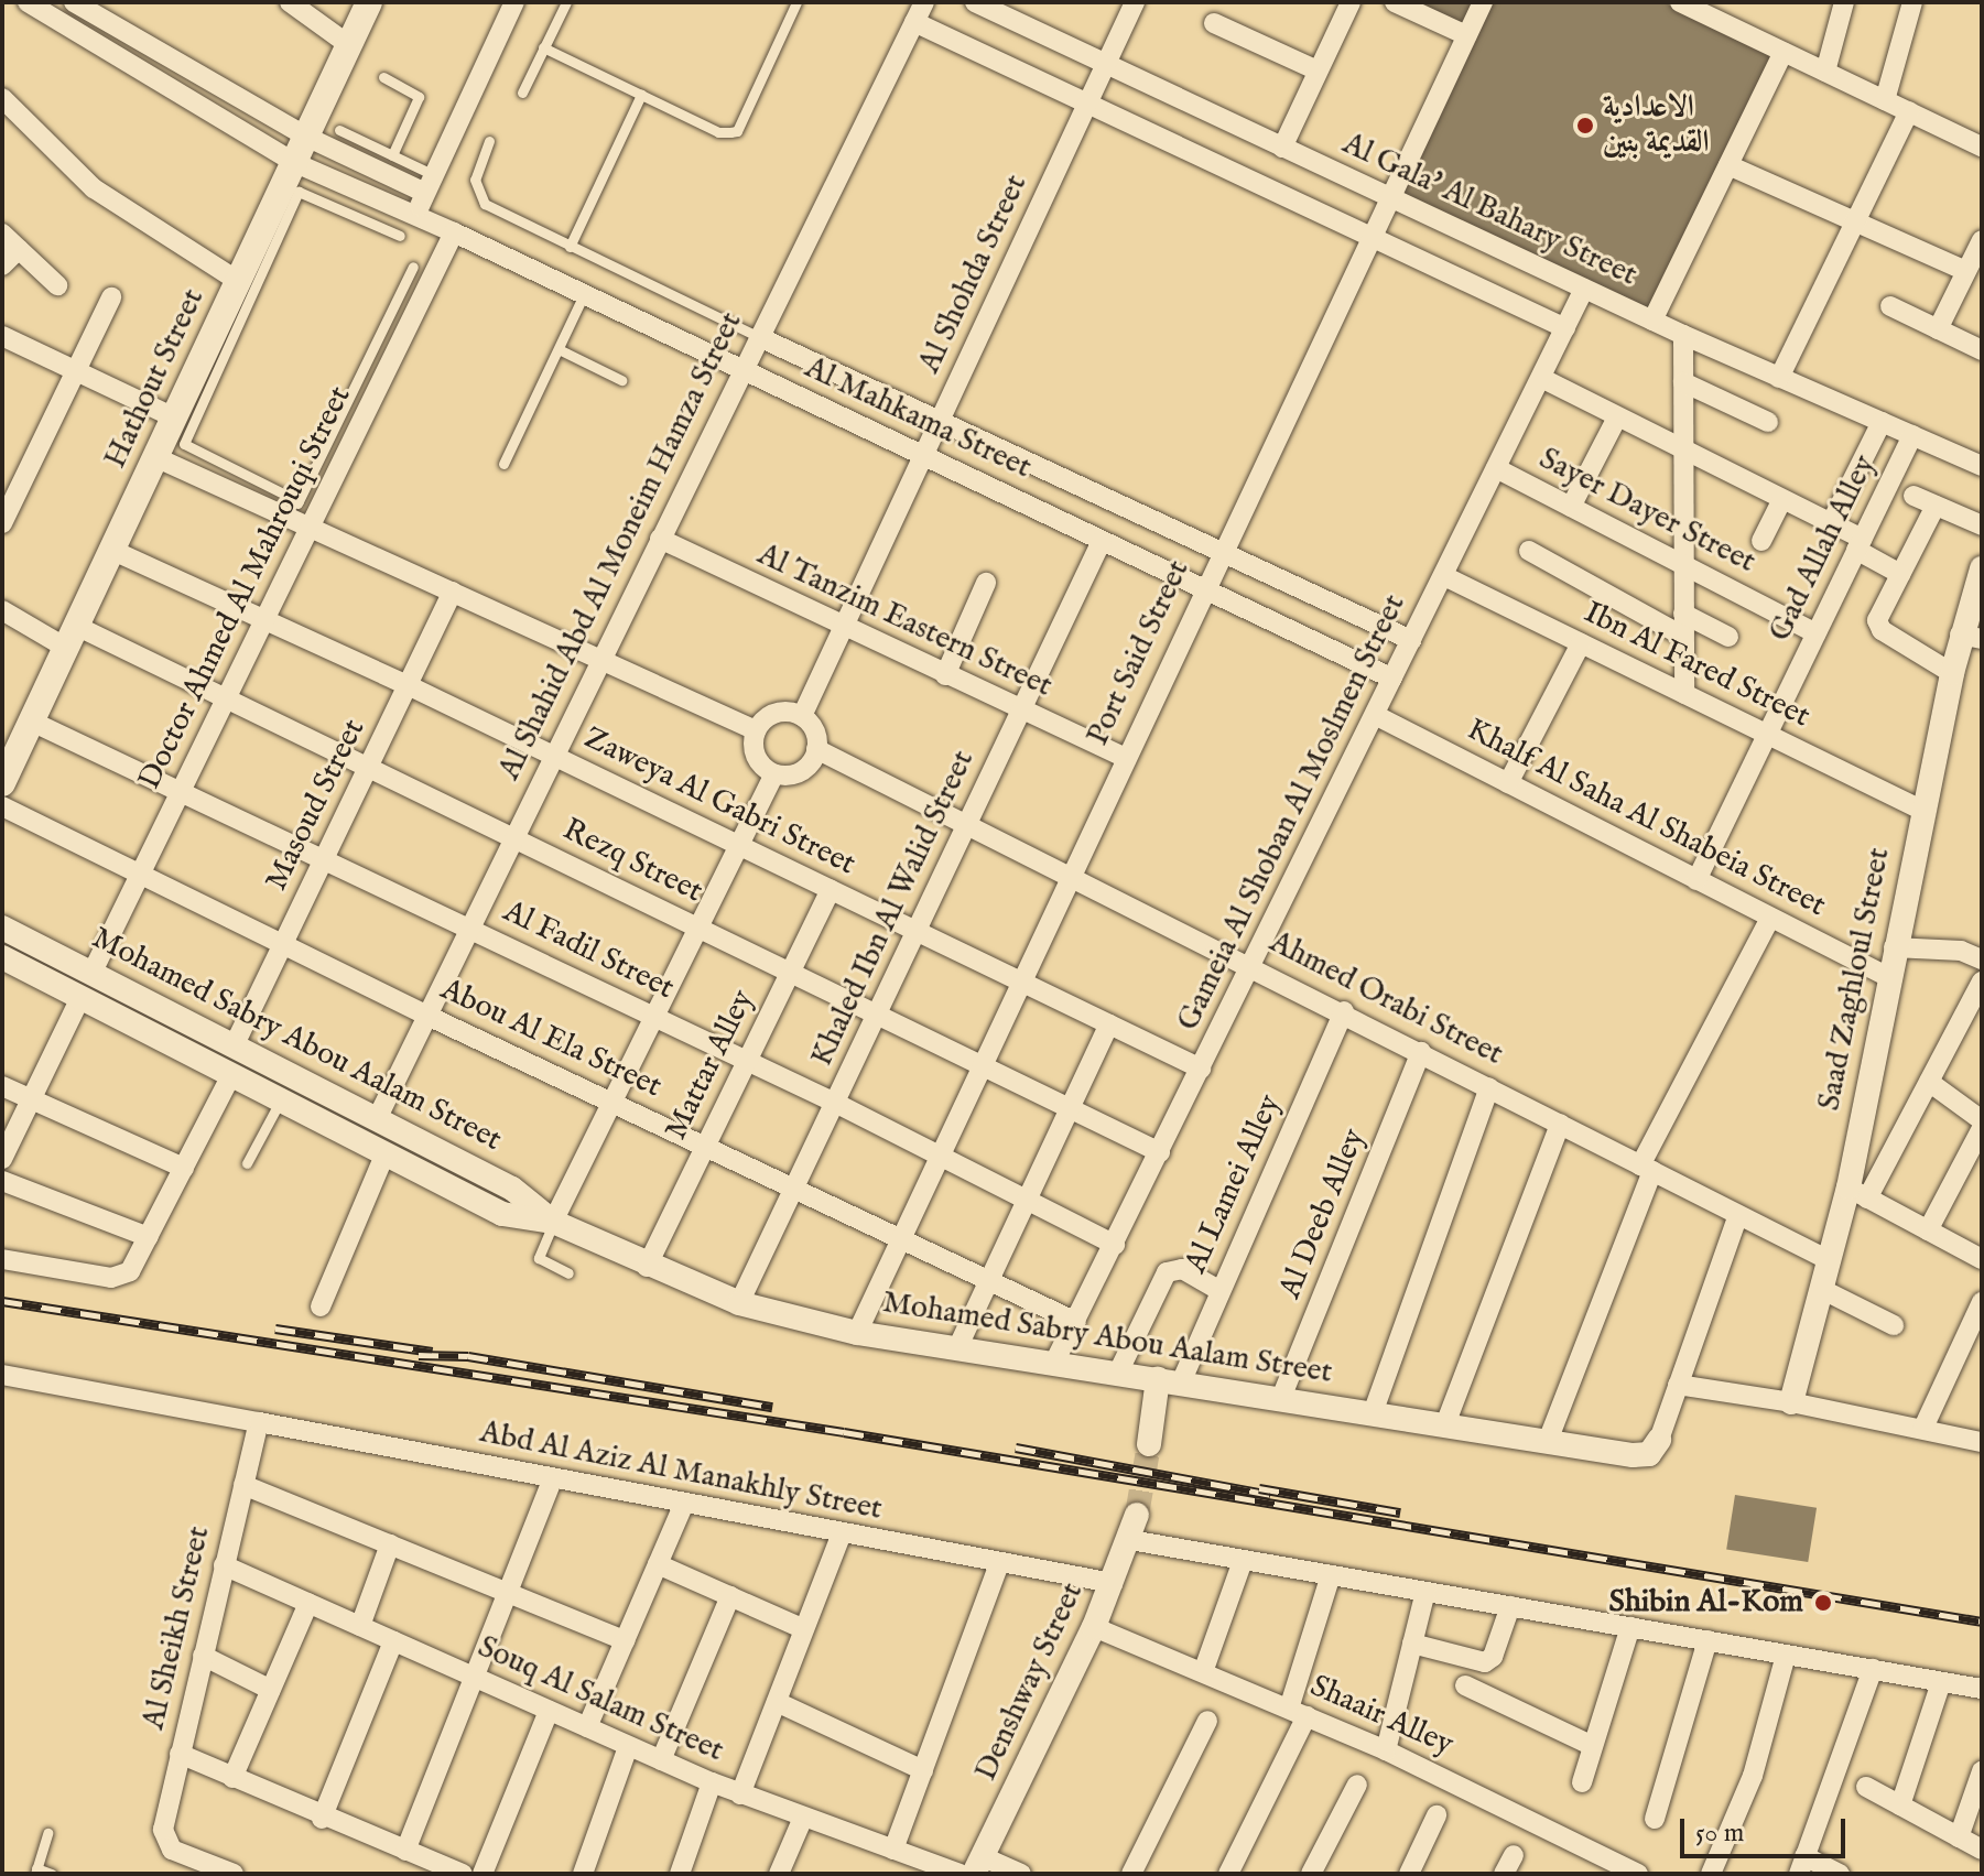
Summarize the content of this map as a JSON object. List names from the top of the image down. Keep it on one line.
{"streets":{"main road":["Hathout Street"],"street":["Al Gala' Al Bahary Street","Al Shohda Street","Al Mahkama Street","Sayer Dayer Street","Al Shahid Abd Al Moneim Hamza Street","Gad Allah Alley","Doctor Ahmed Al Mahrouqi Street","Al Tanzim Eastern Street","Port Said Street","Ibn Al Fared Street","Zaweya Al Gabri Street","Masoud Street","Gameia Al Shoban Al Moslmen Street","Khalf Al Saha Al Shabeia Street","Rezq Street","Khaled Ibn Al Walid Street","Al Fadil Street","Saad Zaghloul Street","Ahmed Orabi Street","Abou Al Ela Street","Mohamed Sabry Abou Aalam Street","Mattar Alley","Al Lamei Alley","Al Deeb Alley","Abd Al Aziz Al Manakhly Street","Al Sheikh Street","Denshway Street","Souq Al Salam Street","Shaair Alley"]},"crossings":[["Al Gala' Al Bahary Street","Al Shohda Street"],["Al Gala' Al Bahary Street","Gad Allah Alley"],["Al Gala' Al Bahary Street","Port Said Street"],["Al Gala' Al Bahary Street","Gameia Al Shoban Al Moslmen Street"],["Al Shohda Street","Al Mahkama Street"],["Al Shohda Street","Al Tanzim Eastern Street"],["Al Shohda Street","Ahmed Orabi Street"],["Hathout Street","Al Mahkama Street"],["Hathout Street","Zaweya Al Gabri Street"],["Hathout Street","Rezq Street"],["Hathout Street","Al Fadil Street"],["Al Mahkama Street","Al Shahid Abd Al Moneim Hamza Street"],["Al Mahkama Street","Doctor Ahmed Al Mahrouqi Street"],["Al Mahkama Street","Port Said Street"],["Al Mahkama Street","Gameia Al Shoban Al Moslmen Street"],["Al Mahkama Street","Khaled Ibn Al Walid Street"],["Sayer Dayer Street","Gad Allah Alley"],["Sayer Dayer Street","Gameia Al Shoban Al Moslmen Street"],["Al Shahid Abd Al Moneim Hamza Street","Al Tanzim Eastern Street"],["Al Shahid Abd Al Moneim Hamza Street","Zaweya Al Gabri Street"],["Al Shahid Abd Al Moneim Hamza Street","Rezq Street"],["Al Shahid Abd Al Moneim Hamza Street","Al Fadil Street"],["Al Shahid Abd Al Moneim Hamza Street","Abou Al Ela Street"],["Al Shahid Abd Al Moneim Hamza Street","Mohamed Sabry Abou Aalam Street"],["Gad Allah Alley","Ibn Al Fared Street"],["Gad Allah Alley","Khalf Al Saha Al Shabeia Street"],["Doctor Ahmed Al Mahrouqi Street","Zaweya Al Gabri Street"],["Doctor Ahmed Al Mahrouqi Street","Rezq Street"],["Doctor Ahmed Al Mahrouqi Street","Al Fadil Street"],["Doctor Ahmed Al Mahrouqi Street","Abou Al Ela Street"],["Doctor Ahmed Al Mahrouqi Street","Mohamed Sabry Abou Aalam Street"],["Al Tanzim Eastern Street","Port Said Street"],["Al Tanzim Eastern Street","Khaled Ibn Al Walid Street"],["Port Said Street","Zaweya Al Gabri Street"],["Port Said Street","Rezq Street"],["Port Said Street","Al Fadil Street"],["Port Said Street","Ahmed Orabi Street"],["Port Said Street","Abou Al Ela Street"],["Port Said Street","Mohamed Sabry Abou Aalam Street"],["Ibn Al Fared Street","Gameia Al Shoban Al Moslmen Street"],["Ibn Al Fared Street","Saad Zaghloul Street"],["Zaweya Al Gabri Street","Masoud Street"],["Zaweya Al Gabri Street","Gameia Al Shoban Al Moslmen Street"],["Zaweya Al Gabri Street","Khaled Ibn Al Walid Street"],["Zaweya Al Gabri Street","Mattar Alley"],["Masoud Street","Rezq Street"],["Masoud Street","Al Fadil Street"],["Masoud Street","Abou Al Ela Street"],["Masoud Street","Mohamed Sabry Abou Aalam Street"],["Gameia Al Shoban Al Moslmen Street","Khalf Al Saha Al Shabeia Street"],["Gameia Al Shoban Al Moslmen Street","Rezq Street"],["Gameia Al Shoban Al Moslmen Street","Al Fadil Street"],["Gameia Al Shoban Al Moslmen Street","Ahmed Orabi Street"],["Gameia Al Shoban Al Moslmen Street","Abou Al Ela Street"],["Gameia Al Shoban Al Moslmen Street","Mohamed Sabry Abou Aalam Street"],["Khalf Al Saha Al Shabeia Street","Saad Zaghloul Street"],["Rezq Street","Khaled Ibn Al Walid Street"],["Rezq Street","Mattar Alley"],["Khaled Ibn Al Walid Street","Al Fadil Street"],["Khaled Ibn Al Walid Street","Ahmed Orabi Street"],["Khaled Ibn Al Walid Street","Abou Al Ela Street"],["Khaled Ibn Al Walid Street","Mohamed Sabry Abou Aalam Street"],["Al Fadil Street","Mattar Alley"],["Saad Zaghloul Street","Ahmed Orabi Street"],["Ahmed Orabi Street","Al Lamei Alley"],["Ahmed Orabi Street","Al Deeb Alley"],["Abou Al Ela Street","Mattar Alley"],["Mohamed Sabry Abou Aalam Street","Mattar Alley"],["Mohamed Sabry Abou Aalam Street","Al Lamei Alley"],["Mohamed Sabry Abou Aalam Street","Al Deeb Alley"],["Abd Al Aziz Al Manakhly Street","Al Sheikh Street"],["Abd Al Aziz Al Manakhly Street","Denshway Street"],["Al Sheikh Street","Souq Al Salam Street"],["Denshway Street","Shaair Alley"]],"places":["الاعدادية القديمة بنين","Shibin Al-Kom"],"scale_bar":"50 m"}
